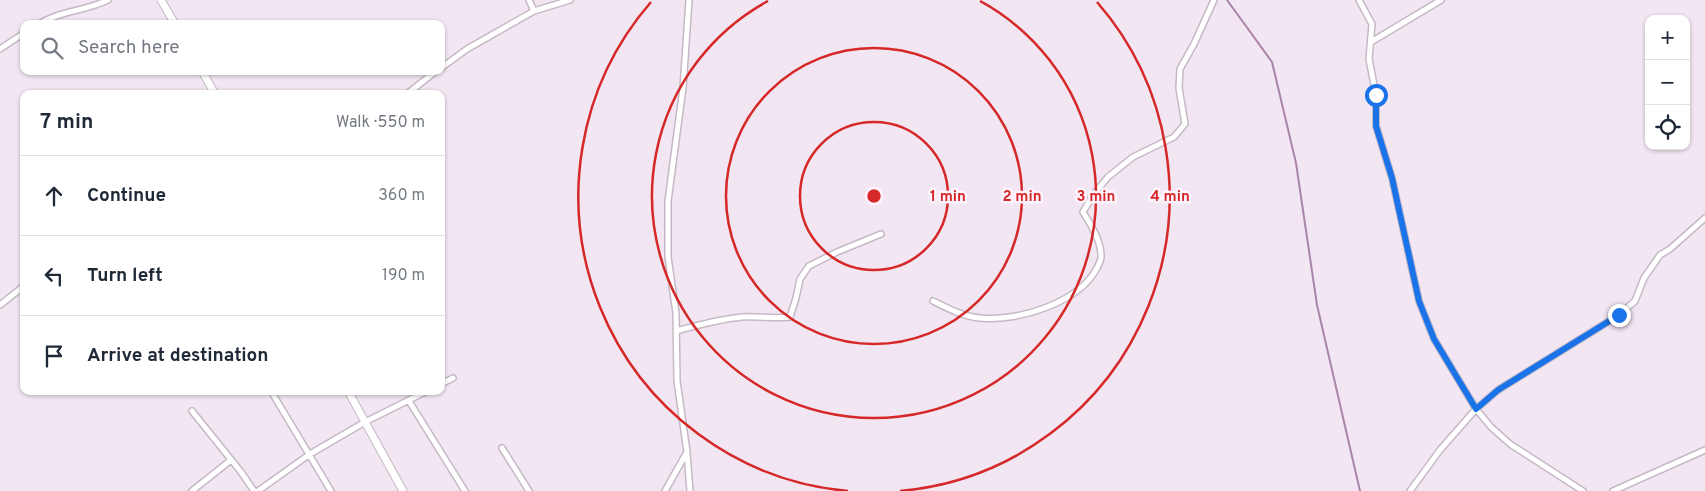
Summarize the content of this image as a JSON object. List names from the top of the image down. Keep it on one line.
{"page":{"map_buttons":["+","−"],"search":"Search here","heading":["7 min","Walk · 550 m"],"list":[["Continue","360 m"],["Turn left","190 m"],"Arrive at destination"]},"rings":["1 min","2 min","3 min","4 min"]}
